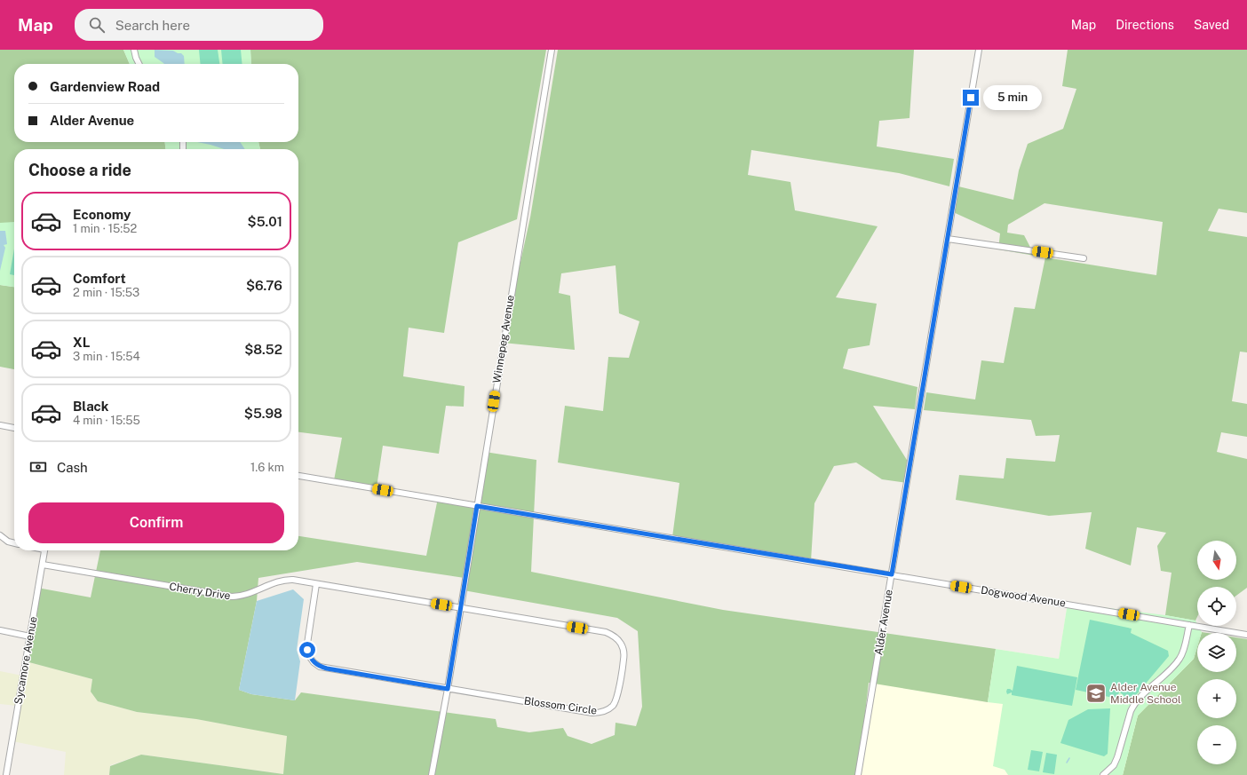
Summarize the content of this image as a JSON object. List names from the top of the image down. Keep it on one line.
{"streets":{"street":["Winnepeg Avenue","Cherry Drive","Dogwood Avenue","Alder Avenue","Sycamore Avenue","Blossom Circle"]},"crossings":[["Winnepeg Avenue","Cherry Drive"],["Winnepeg Avenue","Dogwood Avenue"],["Winnepeg Avenue","Blossom Circle"],["Cherry Drive","Sycamore Avenue"],["Cherry Drive","Blossom Circle"],["Dogwood Avenue","Alder Avenue"]],"places":{"school or university":["Alder Avenue Middle School"]},"north":"bottom","page":{"header":"Map","search":"Search here","nav":["Map","Directions","Saved"],"banner":["Gardenview Road","Alder Avenue"],"bubble":"5 min","heading":"Choose a ride","list":[{"name":"Economy","note":"1 min · 15:52","value":"$5.01"},{"name":"Comfort","note":"2 min · 15:53","value":"$6.76"},{"name":"XL","note":"3 min · 15:54","value":"$8.52"},{"name":"Black","note":"4 min · 15:55","value":"$5.98"}],"pay":["Cash","1.6 km"],"buttons":"Confirm","map_buttons":["+","−"]}}
